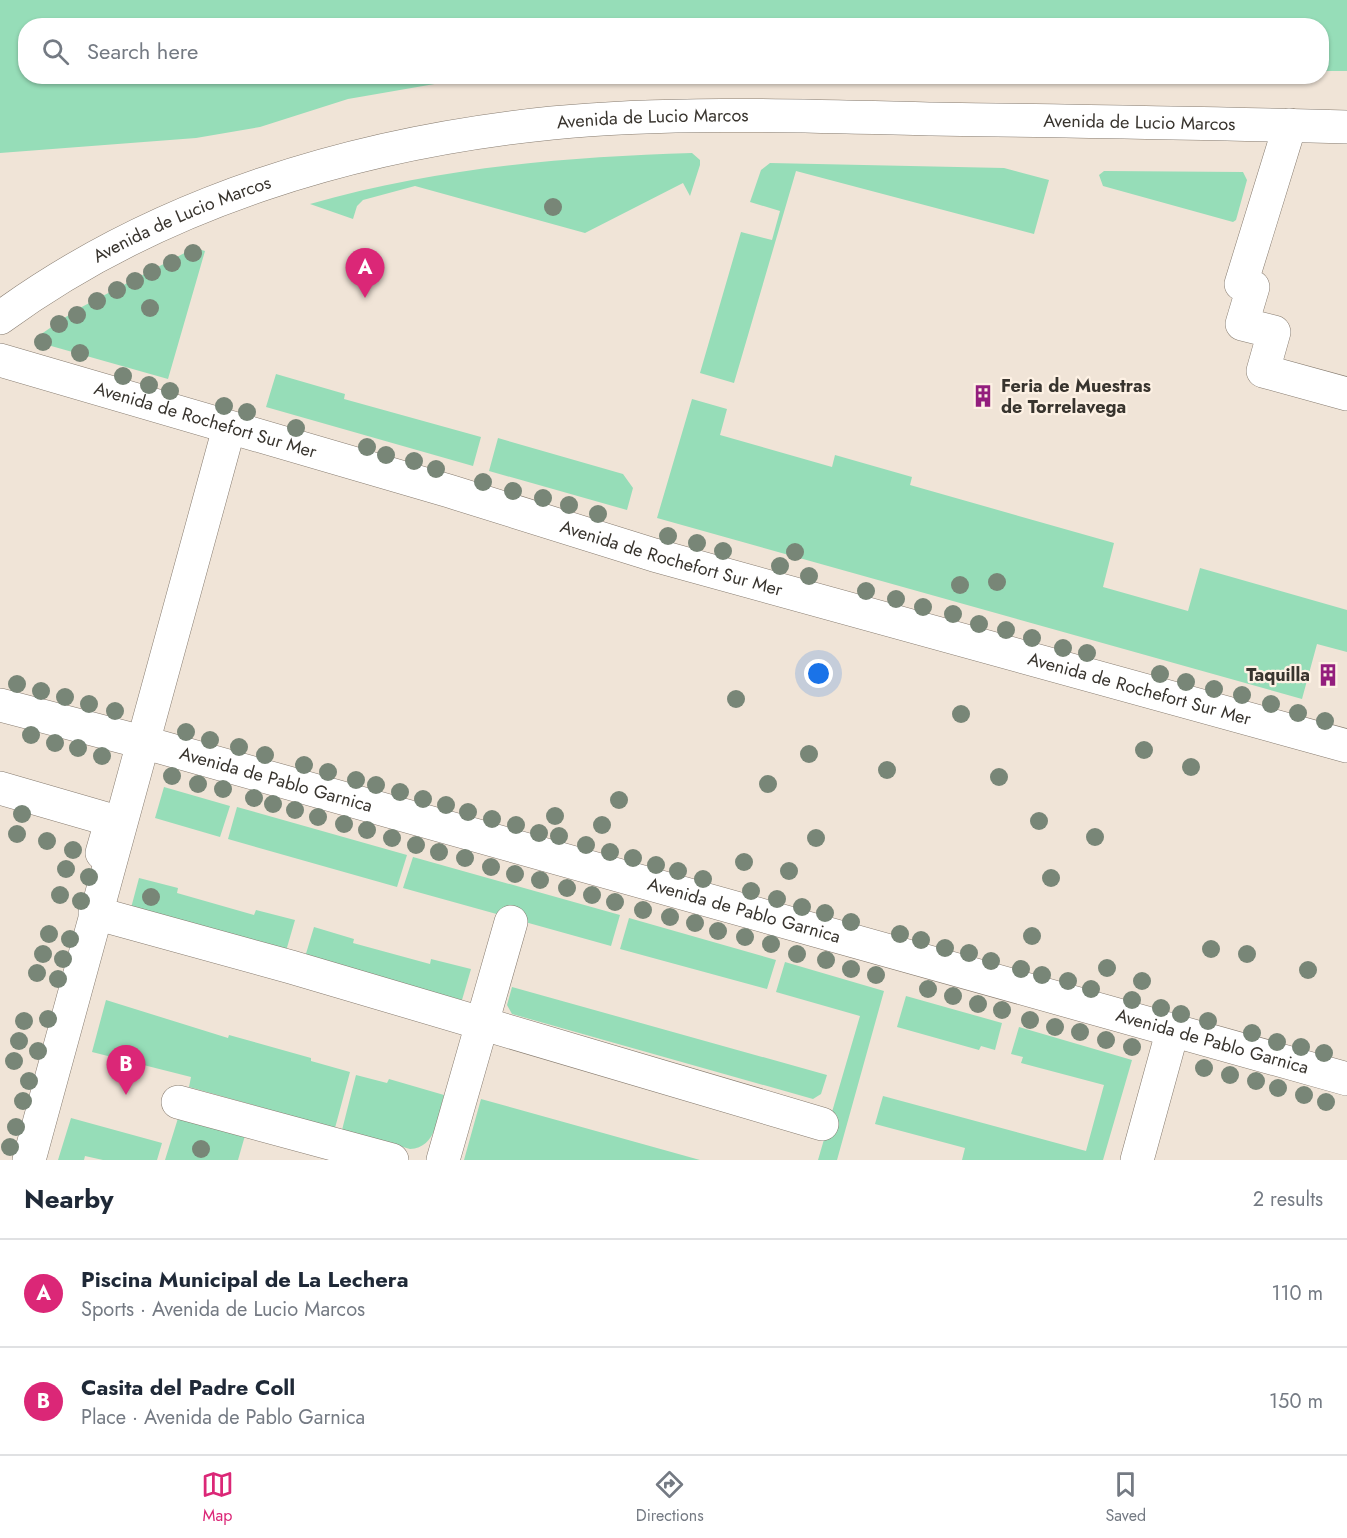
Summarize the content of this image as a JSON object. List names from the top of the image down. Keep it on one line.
{"streets":{"street":["Avenida de Lucio Marcos","Avenida de Rochefort Sur Mer","Avenida de Pablo Garnica"]},"places":{"building":["Feria de Muestras de Torrelavega","Taquilla"]},"page":{"search":"Search here","pins":["A","B"],"heading":["Nearby","2 results"],"list":[{"mark":"A","name":"Piscina Municipal de La Lechera","note":"Sports · Avenida de Lucio Marcos","value":"110 m"},{"mark":"B","name":"Casita del Padre Coll","note":"Place · Avenida de Pablo Garnica","value":"150 m"}],"nav":["Map","Directions","Saved"]}}
